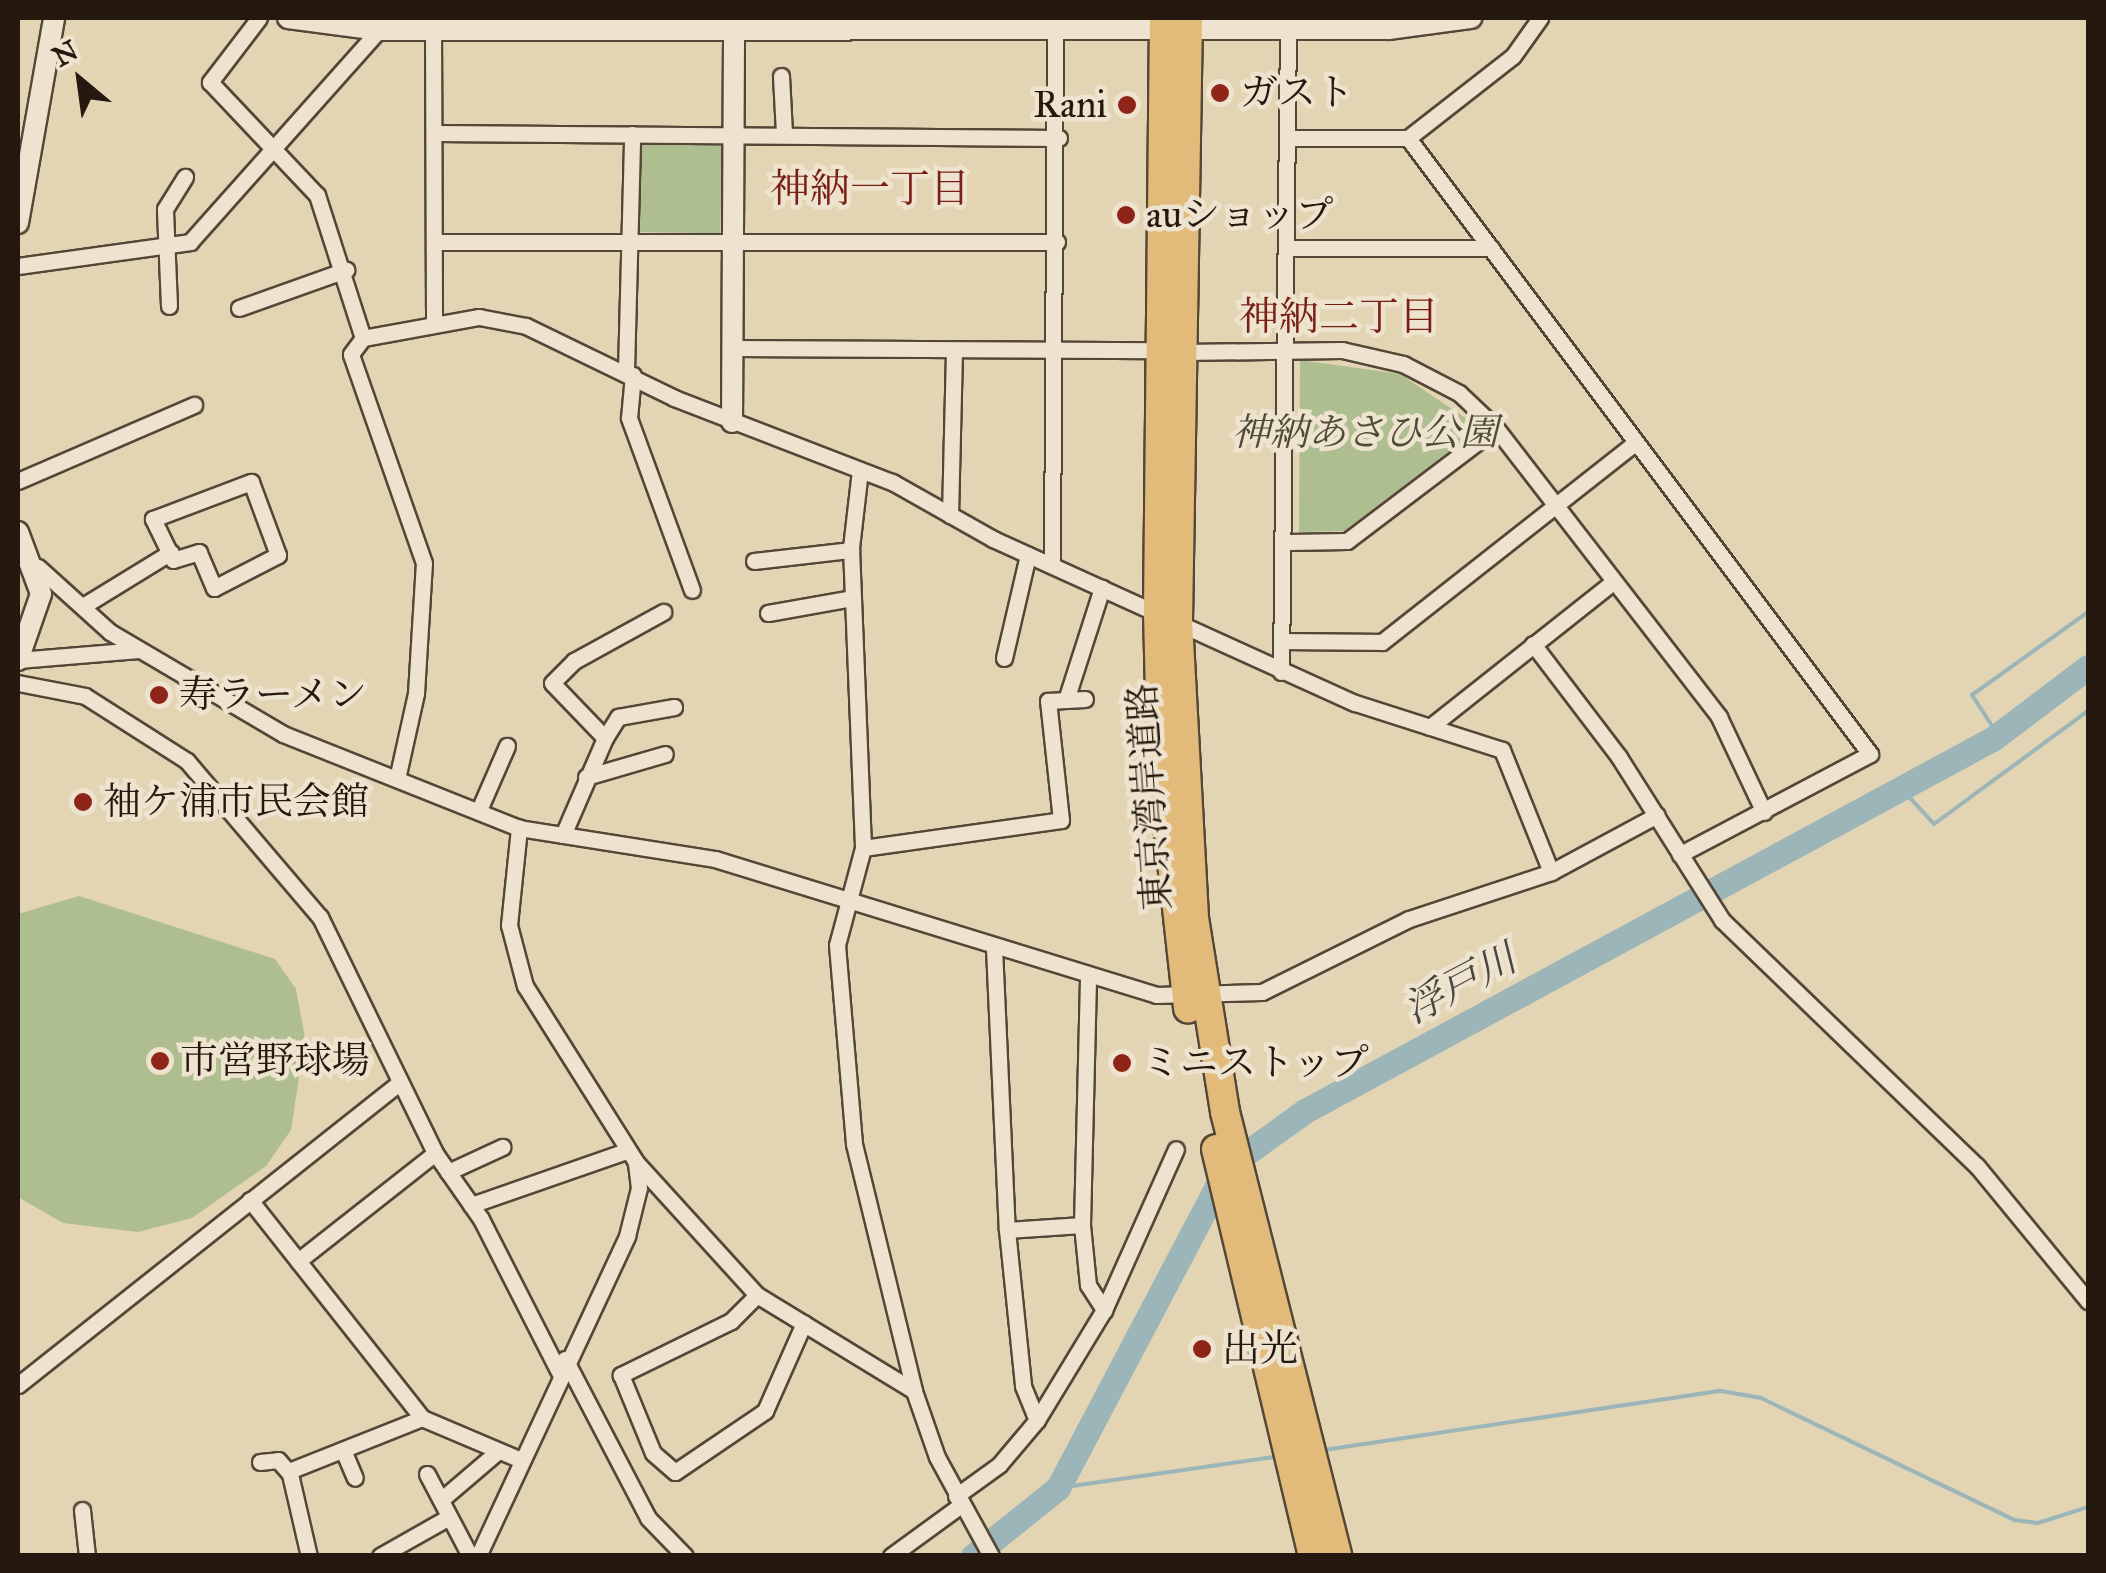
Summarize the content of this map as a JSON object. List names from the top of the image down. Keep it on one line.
{"streets":{"highway":["東京湾岸道路"]},"districts":["神納一丁目","神納二丁目"],"water":["浮戸川"],"parks":["神納あさひ公園"],"places":["ガスト","Rani","auショップ","寿ラーメン","袖ケ浦市民会館","市営野球場","ミニストップ","出光"],"north":"top left"}
